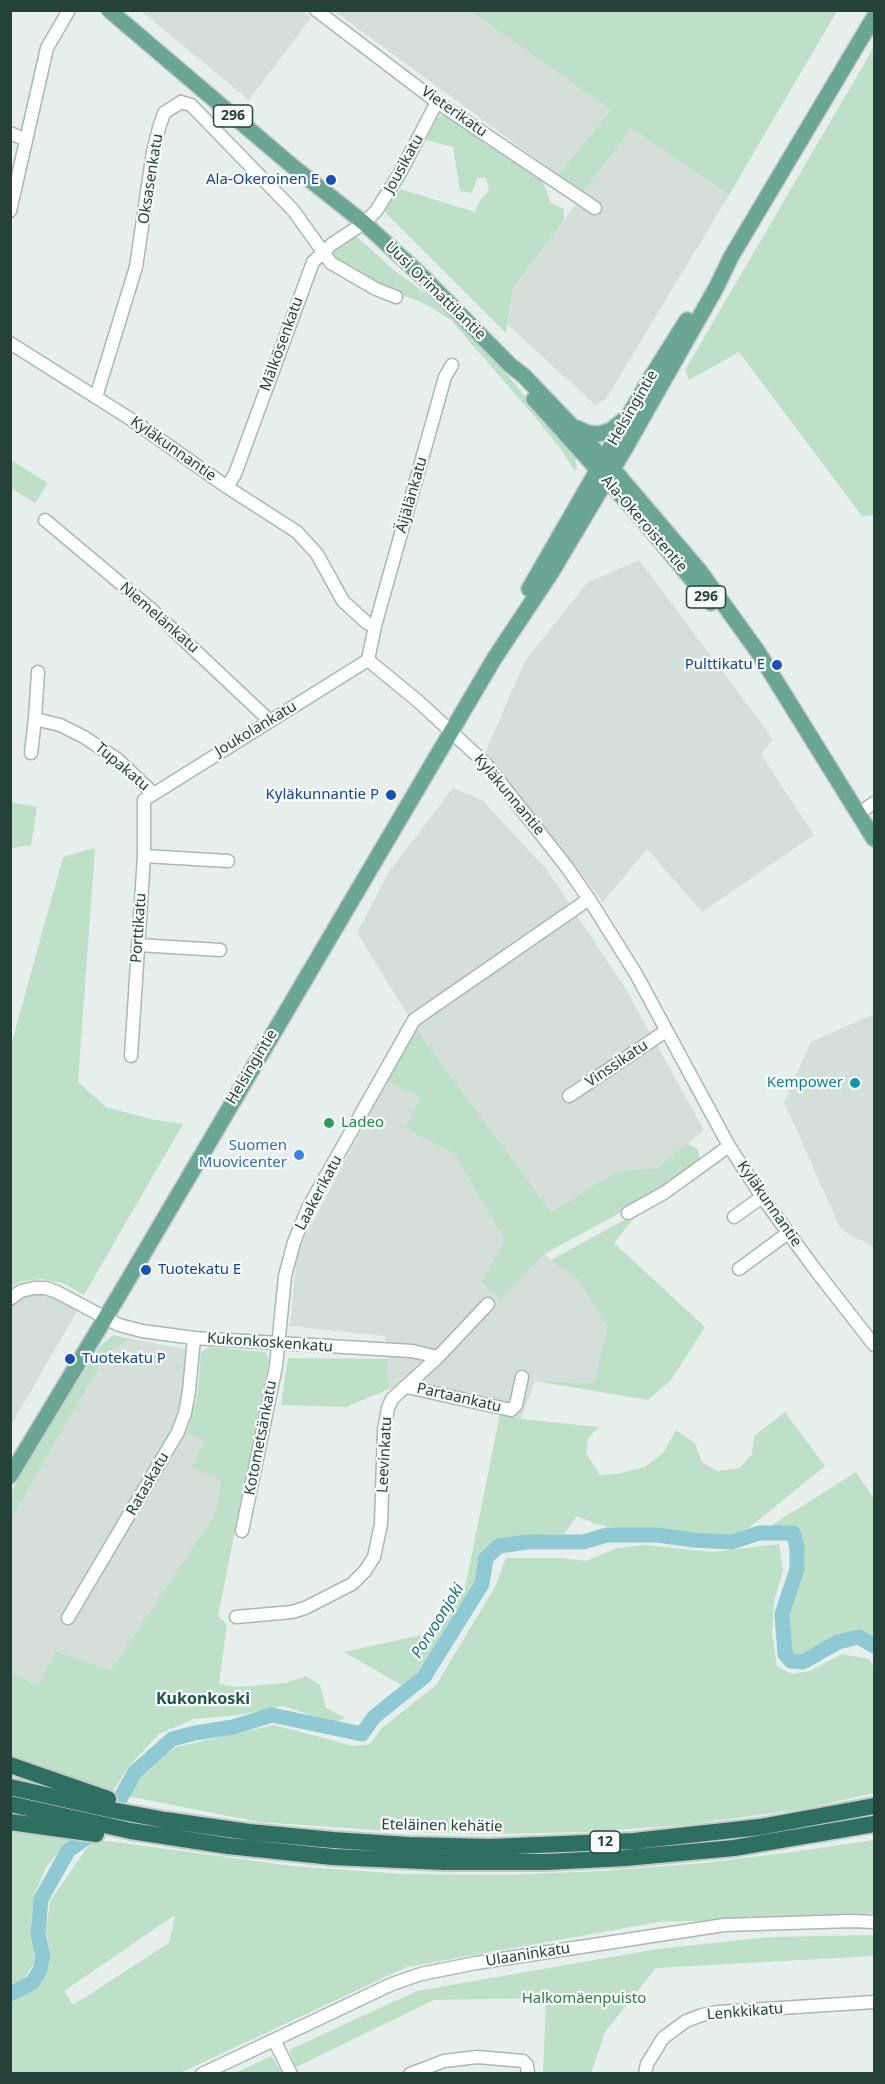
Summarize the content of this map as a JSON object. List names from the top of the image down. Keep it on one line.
{"streets":{"highway":["Eteläinen kehätie","12"],"main road":["296","Uusi Orimattilantie","Helsingintie","Ala-Okeroistentie"],"street":["Vieterikatu","Jousikatu","Oksasenkatu","Mälkösenkatu","Kyläkunnantie","Äijälänkatu","Niemelänkatu","Joukolankatu","Tupakatu","Porttikatu","Vinssikatu","Laakerikatu","Kukonkoskenkatu","Partaankatu","Kotometsänkatu","Leevinkatu","Rataskatu","Ulaaninkatu","Lenkkikatu"]},"crossings":[["Vieterikatu","Jousikatu"],["Jousikatu","Uusi Orimattilantie"],["Jousikatu","Mälkösenkatu"],["Oksasenkatu","Mälkösenkatu"],["Oksasenkatu","Kyläkunnantie"],["Uusi Orimattilantie","Mälkösenkatu"],["Uusi Orimattilantie","Helsingintie"],["Uusi Orimattilantie","Ala-Okeroistentie"],["Mälkösenkatu","Kyläkunnantie"],["Helsingintie","Kyläkunnantie"],["Helsingintie","Ala-Okeroistentie"],["Helsingintie","Kukonkoskenkatu"],["Kyläkunnantie","Äijälänkatu"],["Kyläkunnantie","Joukolankatu"],["Kyläkunnantie","Vinssikatu"],["Kyläkunnantie","Laakerikatu"],["Niemelänkatu","Joukolankatu"],["Joukolankatu","Tupakatu"],["Joukolankatu","Porttikatu"],["Tupakatu","Porttikatu"],["Laakerikatu","Kukonkoskenkatu"],["Laakerikatu","Kotometsänkatu"],["Kukonkoskenkatu","Kotometsänkatu"],["Kukonkoskenkatu","Leevinkatu"],["Kukonkoskenkatu","Rataskatu"],["Partaankatu","Leevinkatu"]],"districts":["Kukonkoski"],"water":["Porvoonjoki"],"parks":["Halkomäenpuisto"],"places":["Ala-Okeroinen E","Pulttikatu E","Kyläkunnantie P","Kempower","Ladeo","Suomen Muovicenter","Tuotekatu E","Tuotekatu P"]}
